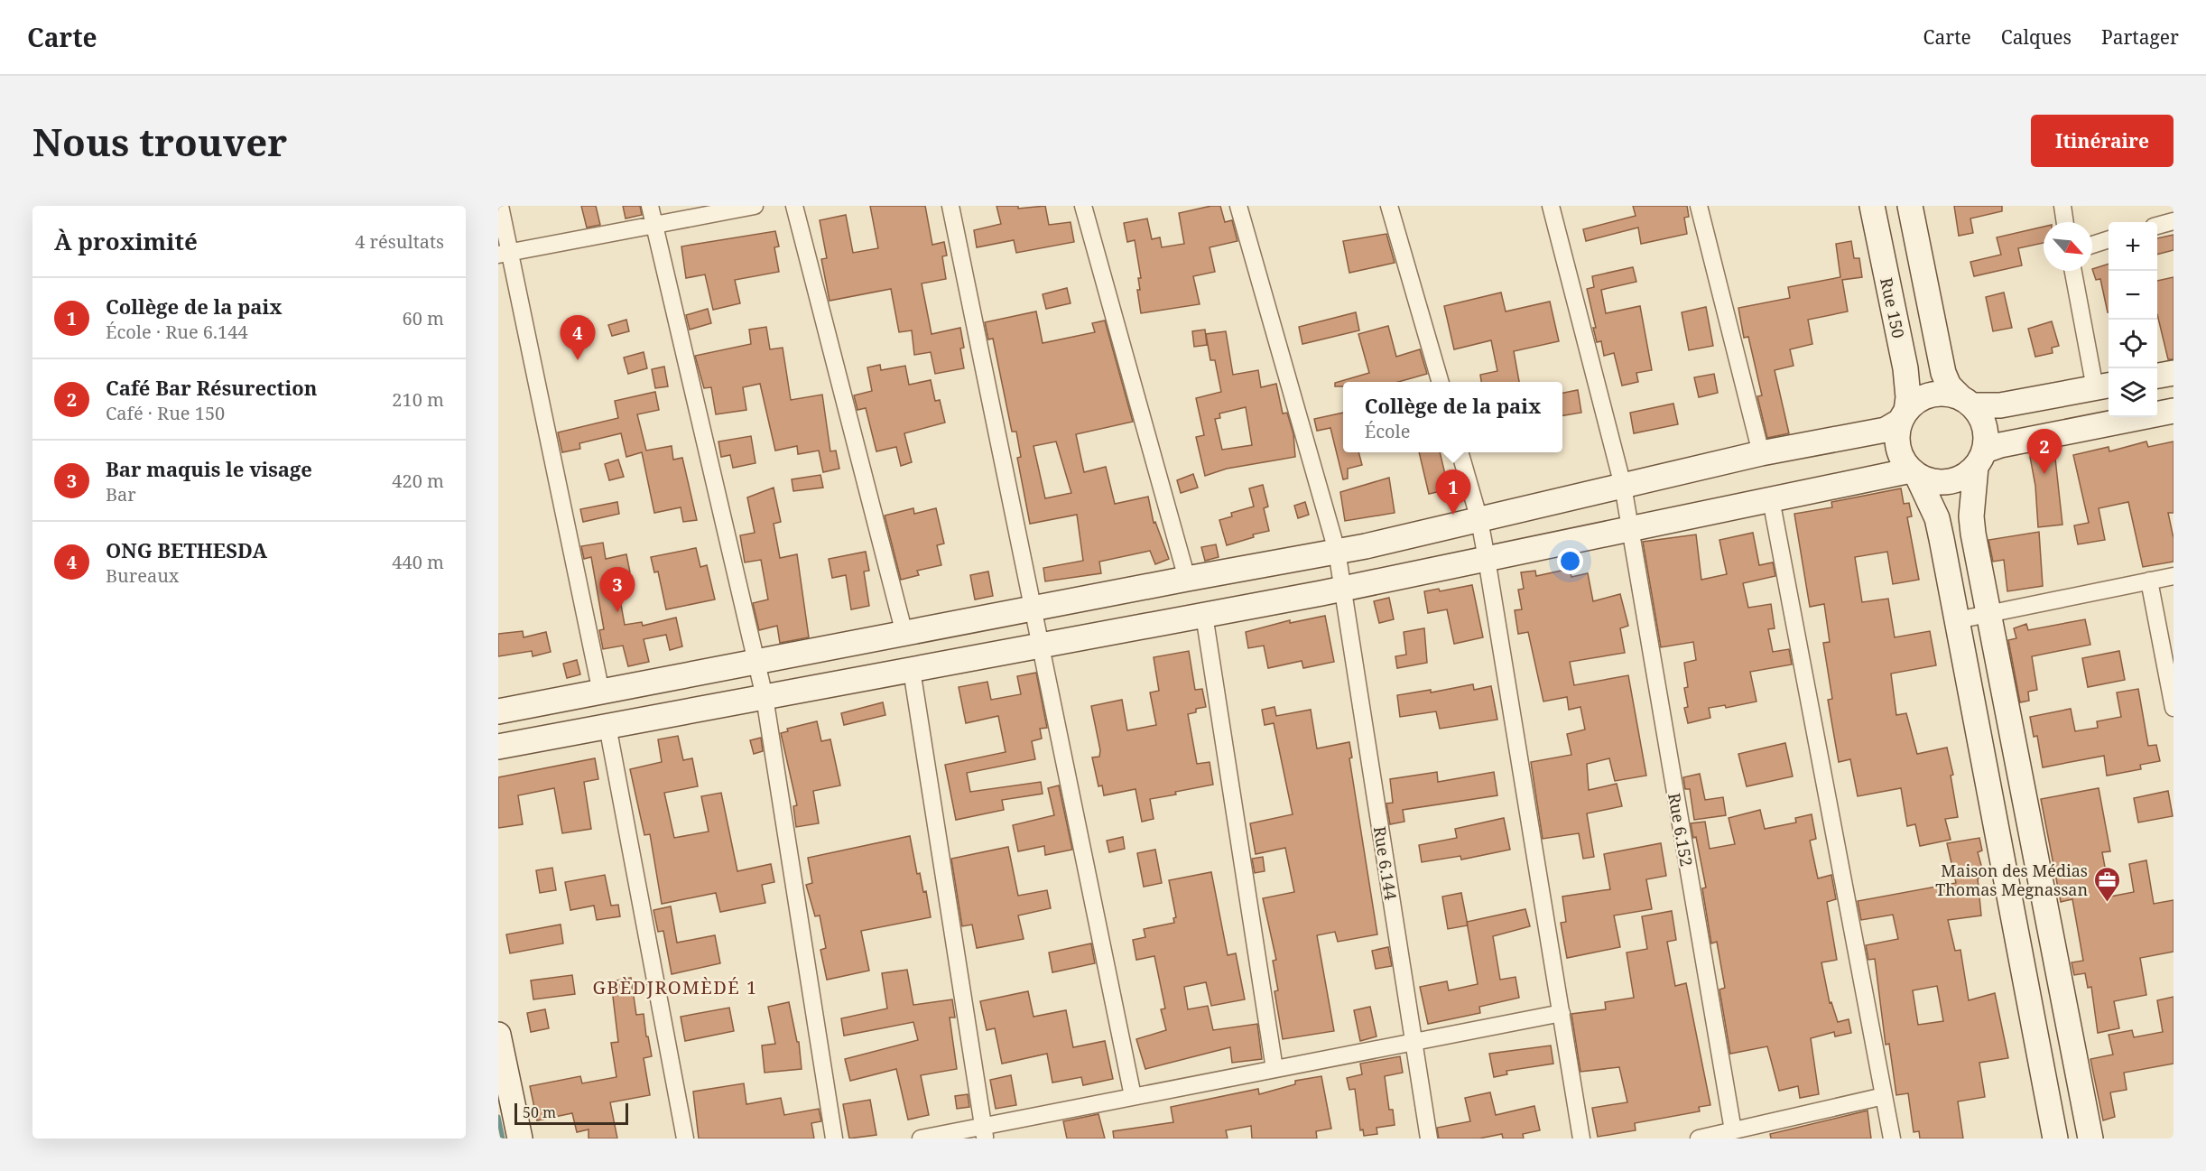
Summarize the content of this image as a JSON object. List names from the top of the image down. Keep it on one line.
{"streets":{"main road":["Rue 150"],"street":["Rue 6.152","Rue 6.144"]},"districts":["GBÈDJROMÈDÉ 1"],"places":{"office":["Maison des Médias Thomas Megnassan"]},"scale_bar":"50 m","north":"bottom right","page":{"header":"Carte","nav":["Carte","Calques","Partager"],"buttons":"Itinéraire","title":"Nous trouver","heading":["À proximité","4 résultats"],"map_buttons":["+","−"],"list":[{"mark":"1","name":"Collège de la paix","note":"École · Rue 6.144","value":"60 m"},{"mark":"2","name":"Café Bar Résurection","note":"Café · Rue 150","value":"210 m"},{"mark":"3","name":"Bar maquis le visage","note":"Bar","value":"420 m"},{"mark":"4","name":"ONG BETHESDA","note":"Bureaux","value":"440 m"}],"pins":["4","2","1","3"],"popup":["Collège de la paix","École"],"scale":"50 m"}}
